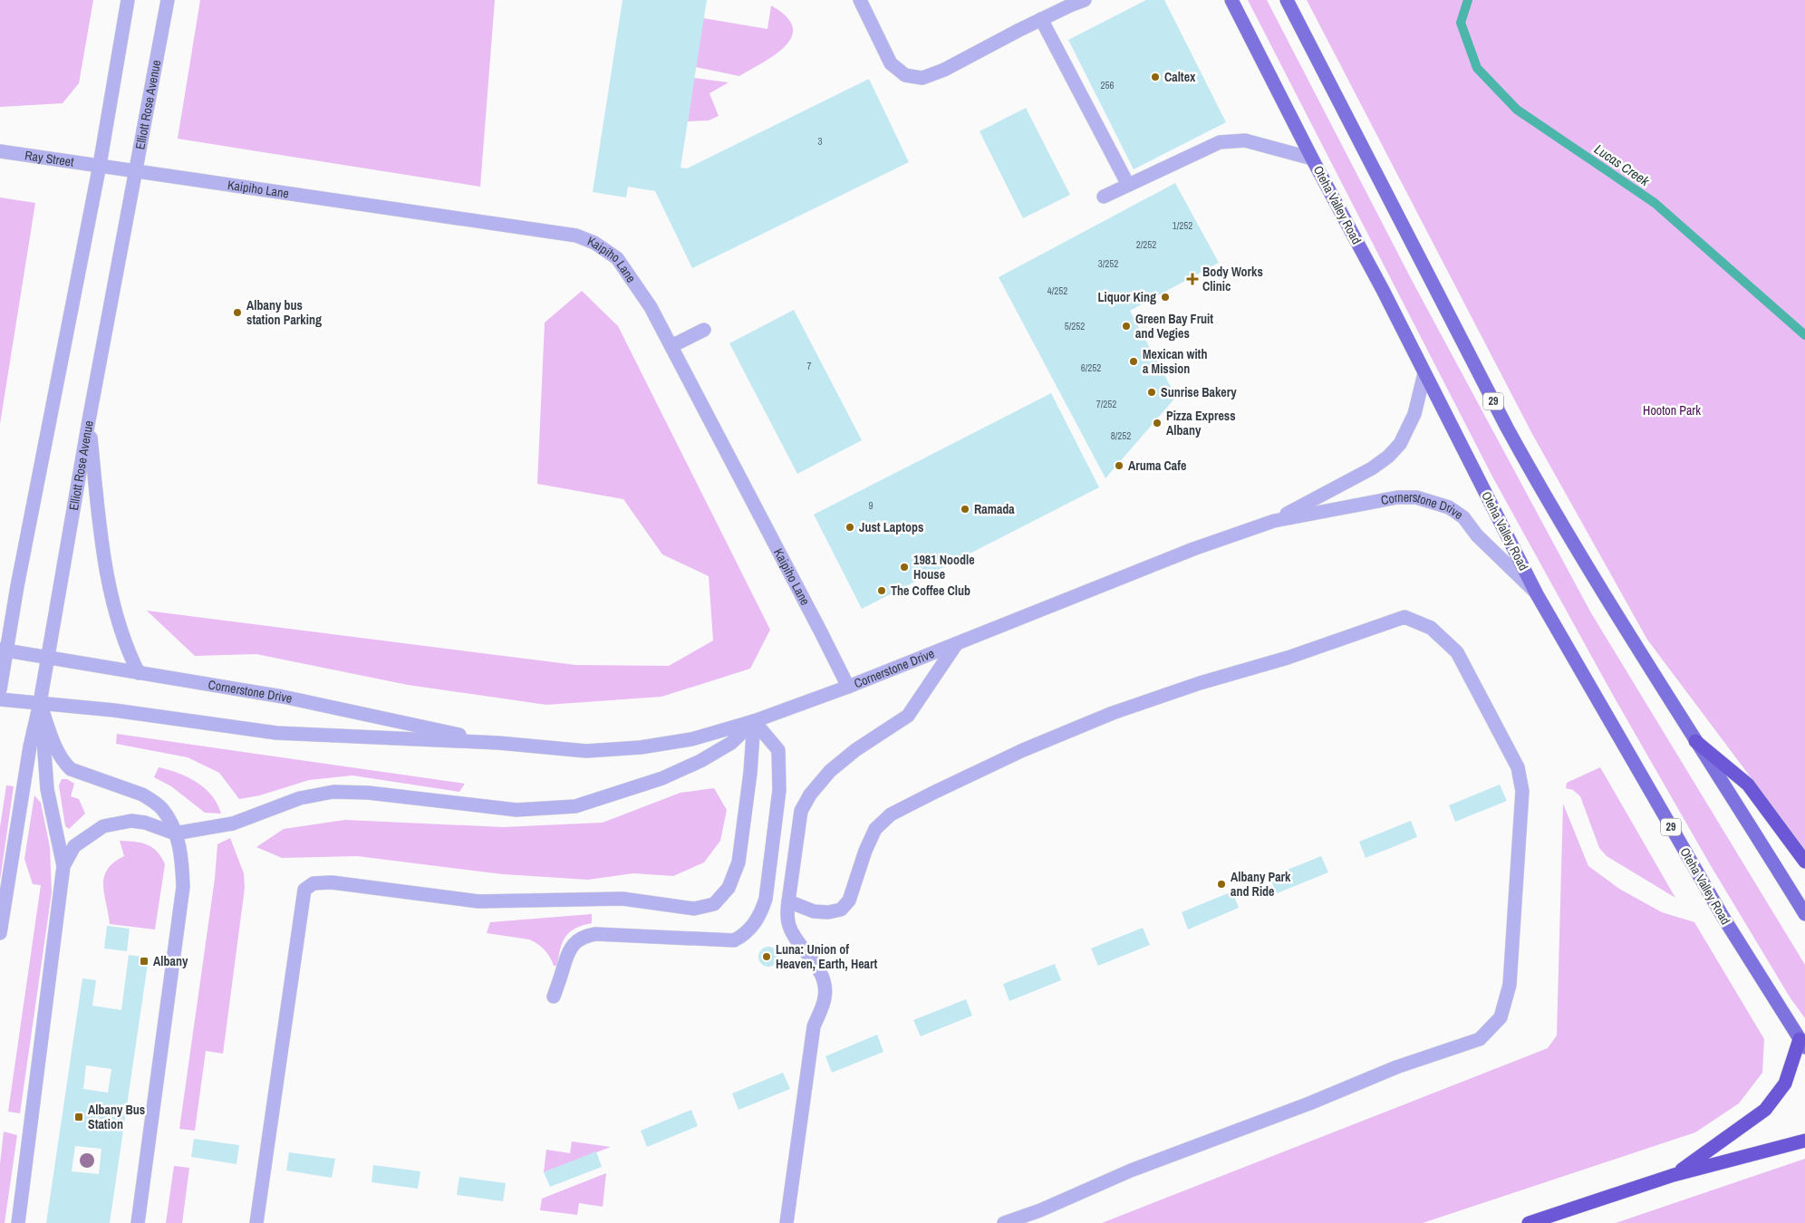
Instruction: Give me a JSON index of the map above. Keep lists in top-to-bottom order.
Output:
{
  "streets": {
    "main road": ["Oteha Valley Road", "29"],
    "street": [
      "Elliott Rose Avenue",
      "Ray Street",
      "Kaipiho Lane",
      "Cornerstone Drive"
    ]
  },
  "crossings": [
    ["Elliott Rose Avenue", "Ray Street"],
    ["Elliott Rose Avenue", "Kaipiho Lane"],
    ["Elliott Rose Avenue", "Cornerstone Drive"],
    ["Ray Street", "Kaipiho Lane"],
    ["Kaipiho Lane", "Cornerstone Drive"],
    ["Oteha Valley Road", "Cornerstone Drive"]
  ],
  "water": ["Lucas Creek"],
  "parks": ["Hooton Park"],
  "places": {
    "other": [
      "Caltex",
      "Liquor King",
      "Albany bus station Parking",
      "Green Bay Fruit and Vegies",
      "Mexican with a Mission",
      "Sunrise Bakery",
      "Pizza Express Albany",
      "Aruma Cafe",
      "Ramada",
      "Just Laptops",
      "1981 Noodle House",
      "The Coffee Club",
      "Albany Park and Ride",
      "Luna: Union of Heaven, Earth, Heart"
    ],
    "health": ["Body Works Clinic"],
    "transit": ["Albany", "Albany Bus Station"]
  },
  "house_numbers": [
    "256",
    "3",
    "1/252",
    "2/252",
    "3/252",
    "4/252",
    "5/252",
    "7",
    "6/252",
    "7/252",
    "8/252",
    "9"
  ]
}
